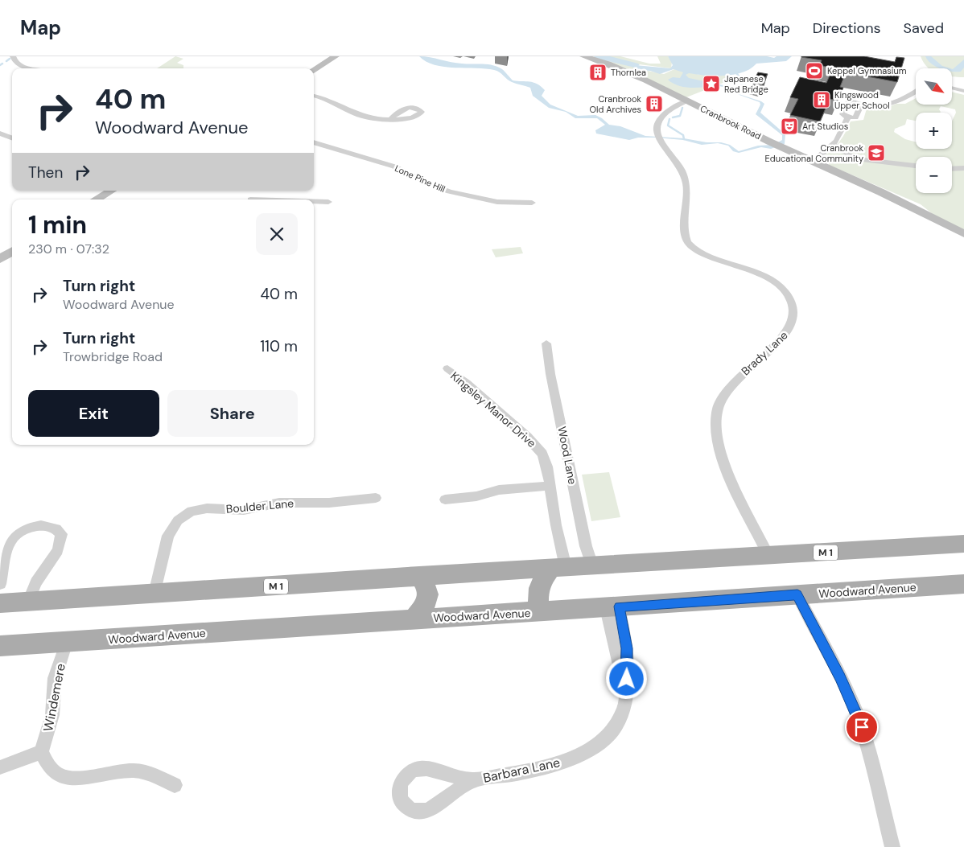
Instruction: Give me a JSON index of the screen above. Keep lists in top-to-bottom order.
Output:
{
  "streets": {
    "main road": ["M 1", "Woodward Avenue"],
    "street": [
      "Cranbrook Road",
      "Lone Pine Hill",
      "Brady Lane",
      "Kingsley Manor Drive",
      "Wood Lane",
      "Boulder Lane",
      "Windemere",
      "Barbara Lane"
    ]
  },
  "crossings": [
    ["Cranbrook Road", "Brady Lane"],
    ["Brady Lane", "M 1"],
    ["Kingsley Manor Drive", "M 1"],
    ["Wood Lane", "M 1"],
    ["Boulder Lane", "M 1"],
    ["Woodward Avenue", "Windemere"],
    ["Woodward Avenue", "Barbara Lane"]
  ],
  "places": {
    "sports": ["Keppel Gymnasium"],
    "building": ["Thornlea", "Kingswood Upper School", "Cranbrook Old Archives"],
    "place": ["Japanese Red Bridge"],
    "theatre": ["Art Studios"],
    "school or university": ["Cranbrook Educational Community"]
  },
  "north": "bottom right",
  "page": {
    "header": "Map",
    "nav": ["Map", "Directions", "Saved"],
    "map_buttons": ["+", "−"],
    "turn": ["40 m", "Woodward Avenue"],
    "then": "Then",
    "heading": ["1 min", "230 m · 07:32"],
    "list": [
      {
        "name": "Turn right",
        "note": "Woodward Avenue",
        "value": "40 m"
      },
      {
        "name": "Turn right",
        "note": "Trowbridge Road",
        "value": "110 m"
      }
    ],
    "buttons": ["Exit", "Share"]
  }
}
